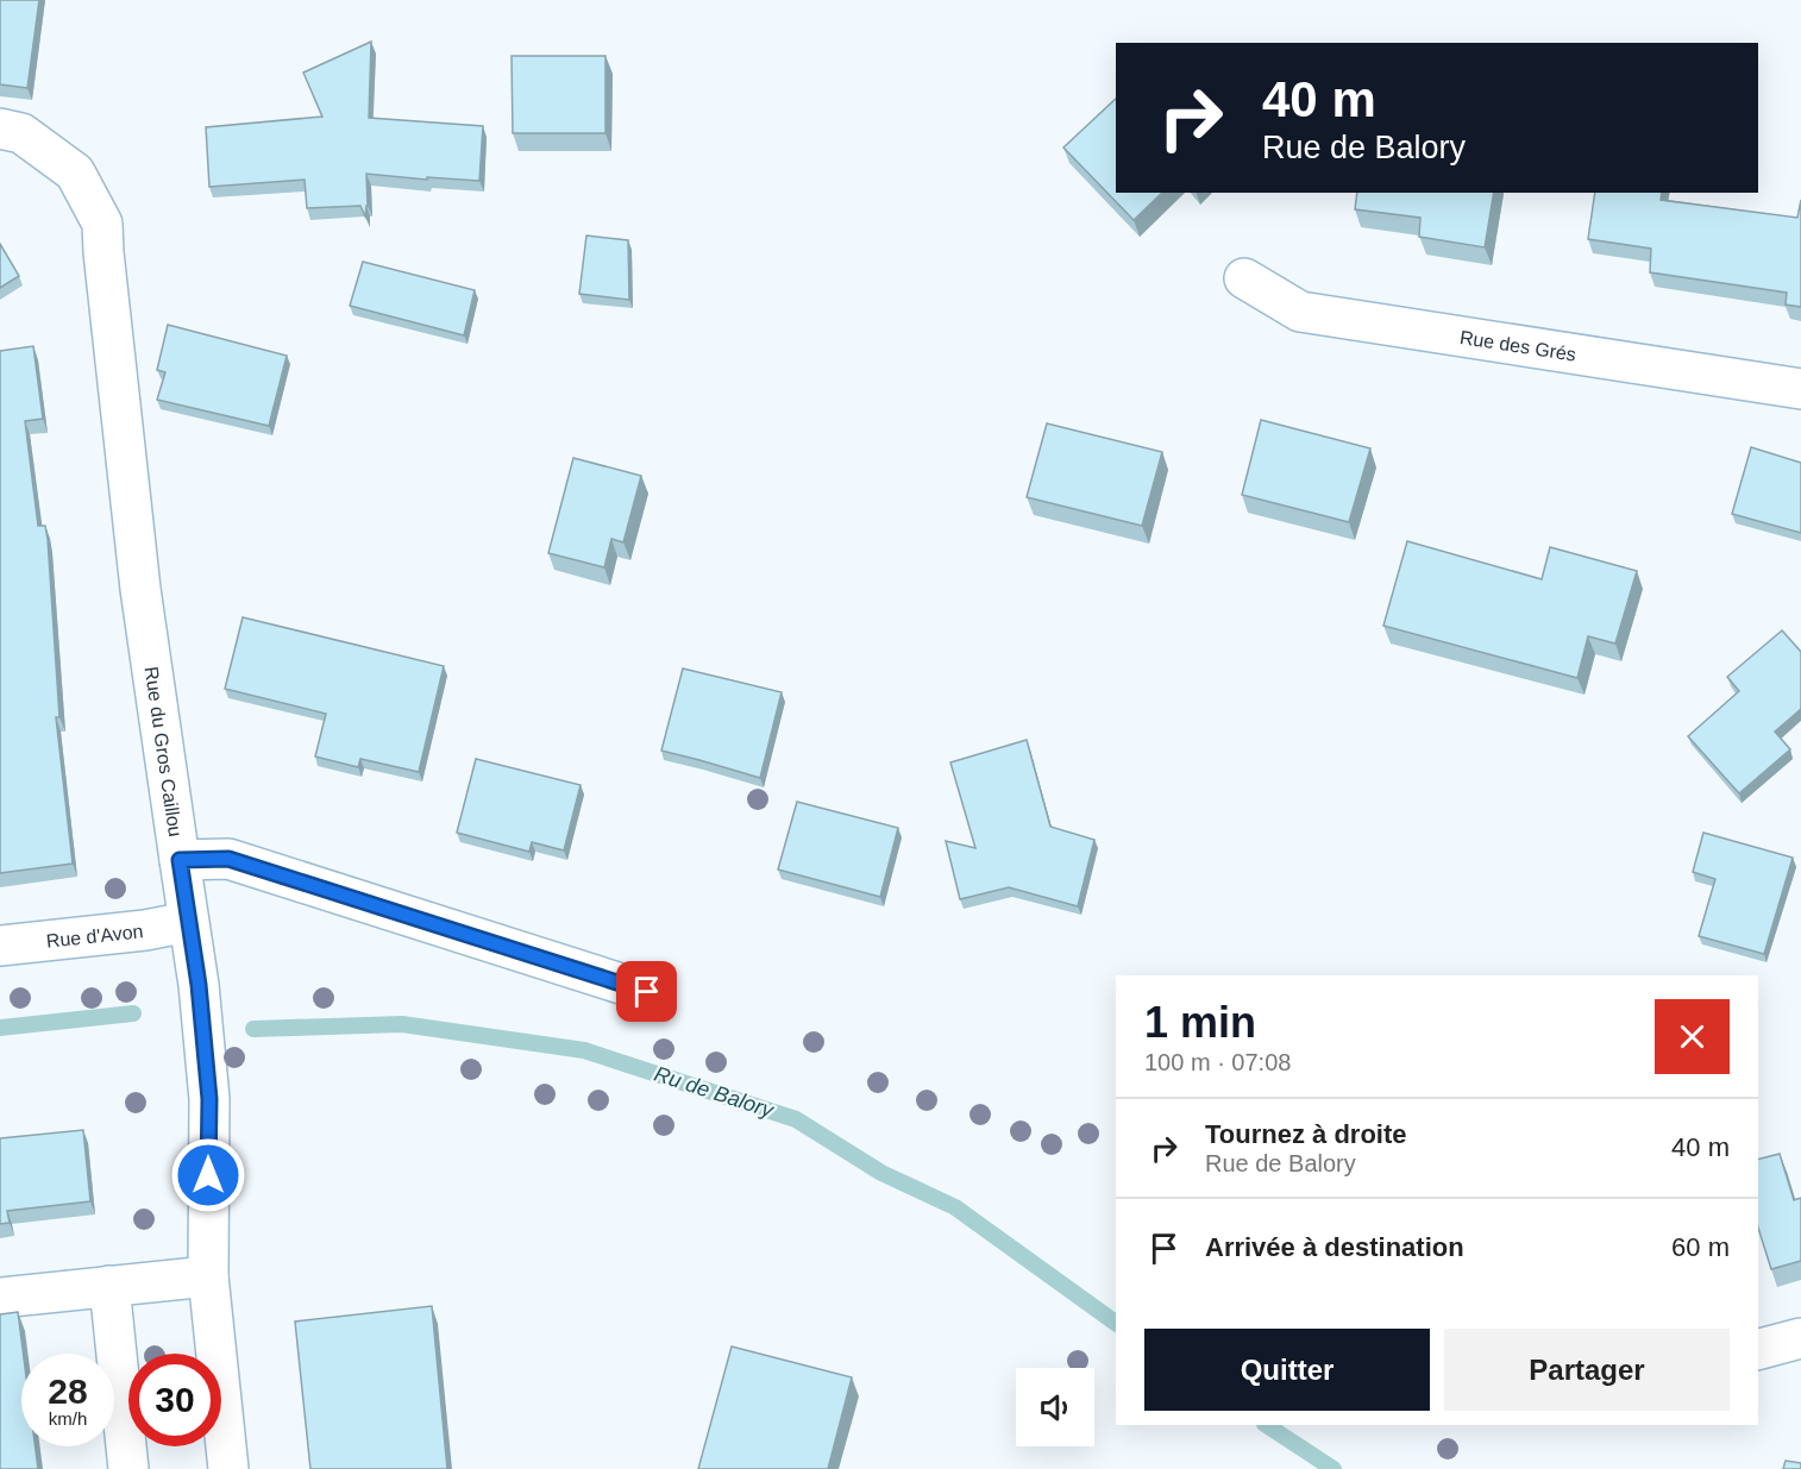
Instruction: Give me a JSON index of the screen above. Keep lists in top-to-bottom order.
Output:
{
  "streets": {
    "street": ["Rue des Grés", "Rue du Gros Caillou", "Rue d'Avon"]
  },
  "crossings": [
    ["Rue du Gros Caillou", "Rue d'Avon"]
  ],
  "water": ["Ru de Balory"],
  "page": {
    "turn": ["40 m", "Rue de Balory"],
    "heading": ["1 min", "100 m · 07:08"],
    "list": [
      {
        "name": "Tournez à droite",
        "note": "Rue de Balory",
        "value": "40 m"
      },
      {
        "name": "Arrivée à destination",
        "value": "60 m"
      }
    ],
    "buttons": ["Quitter", "Partager"],
    "speed": "28 km/h",
    "limit": "30"
  }
}
